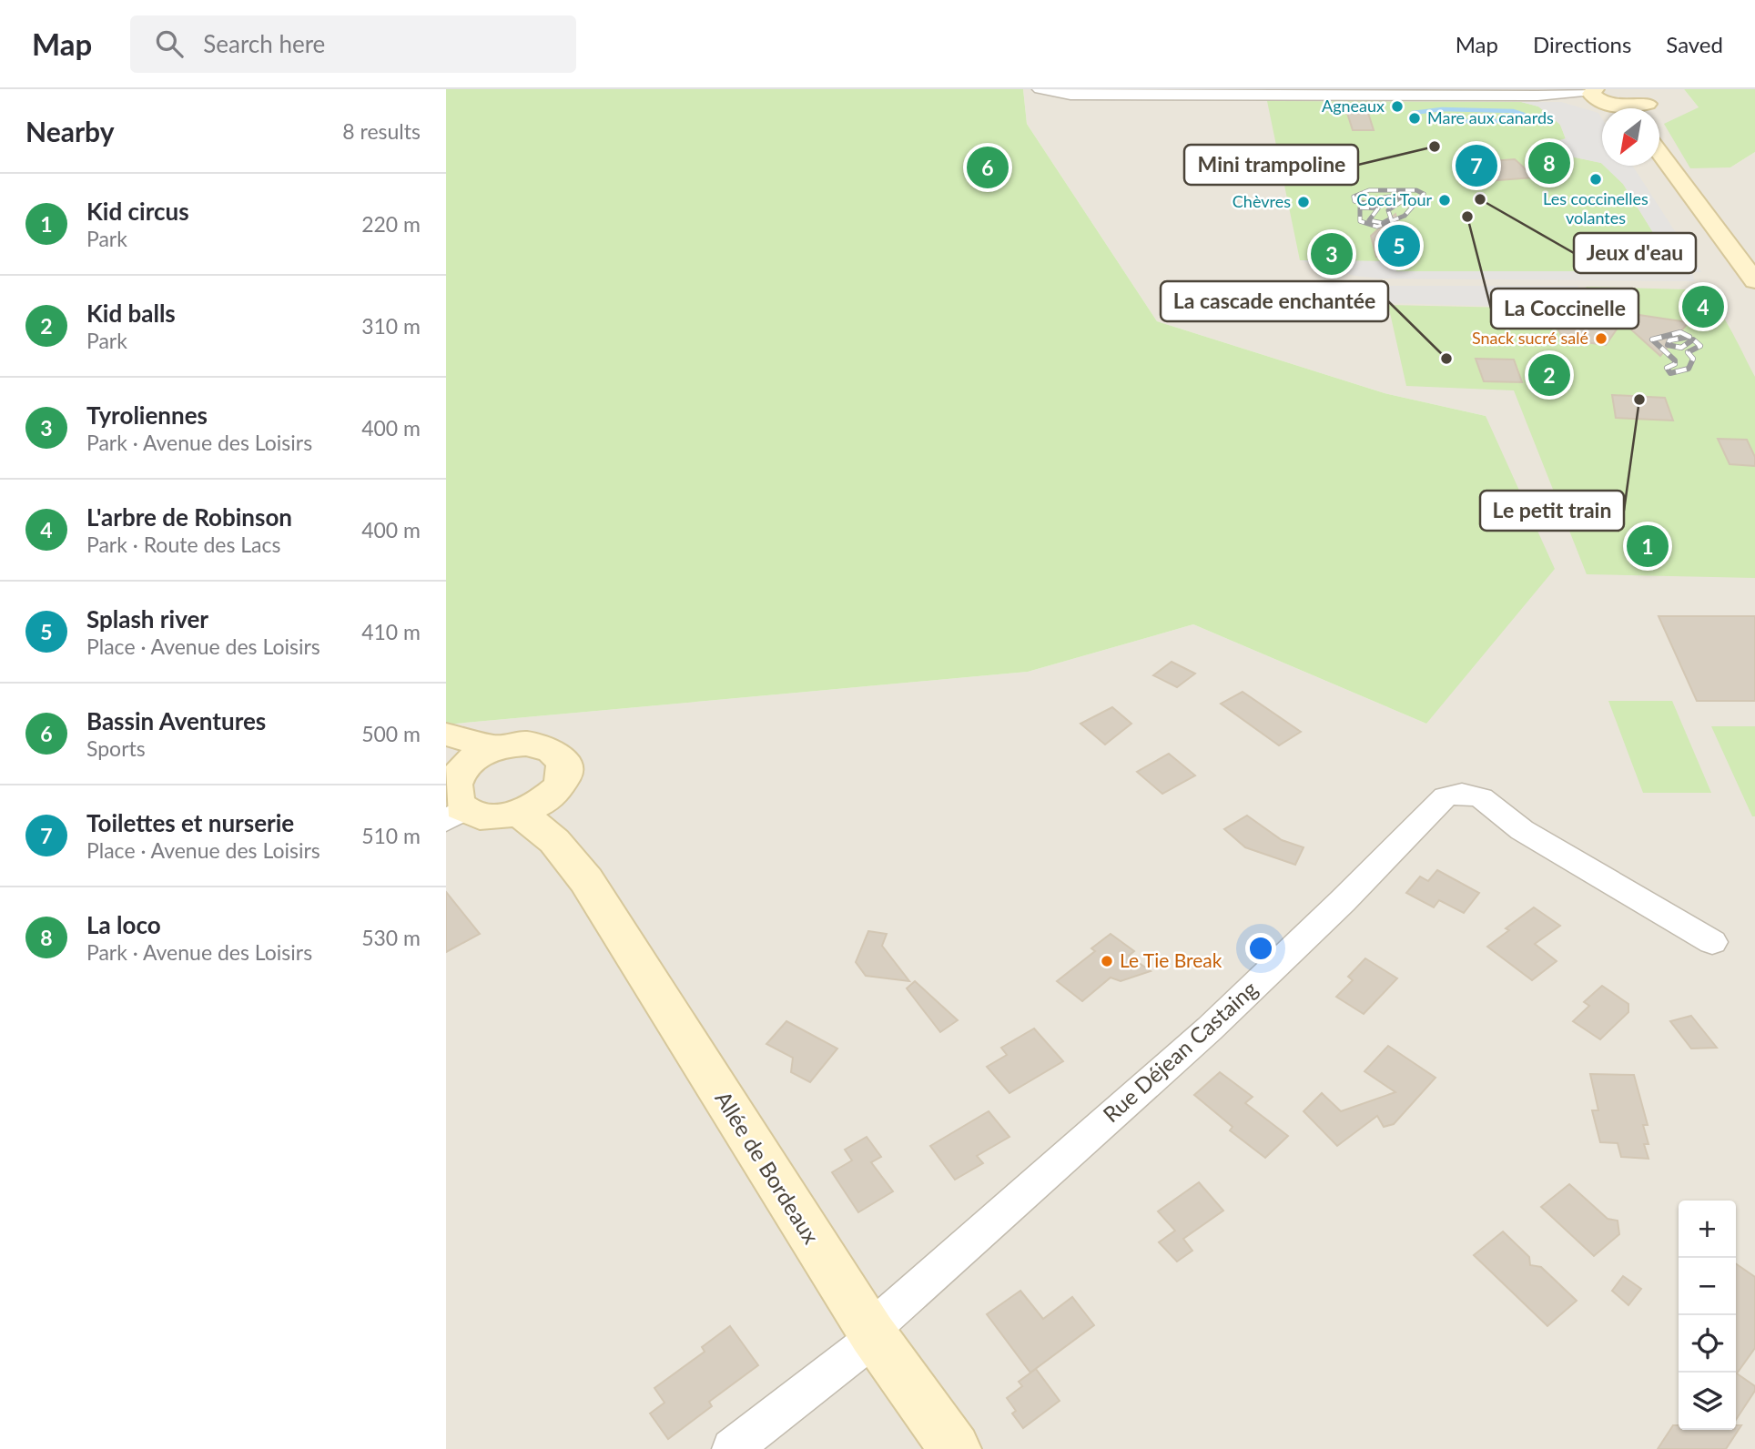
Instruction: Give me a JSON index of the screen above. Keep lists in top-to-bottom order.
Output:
{
  "streets": {
    "main road": ["Allée de Bordeaux"],
    "street": ["Rue Déjean Castaing"]
  },
  "crossings": [
    ["Rue Déjean Castaing", "Allée de Bordeaux"]
  ],
  "places": [
    "Agneaux",
    "Mare aux canards",
    "Mini trampoline",
    "Les coccinelles volantes",
    "Jeux d'eau",
    "Cocci Tour",
    "Chèvres",
    "La Coccinelle",
    "Snack sucré salé",
    "La cascade enchantée",
    "Le petit train",
    "Le Tie Break"
  ],
  "north": "bottom left",
  "page": {
    "header": "Map",
    "search": "Search here",
    "nav": ["Map", "Directions", "Saved"],
    "heading": ["Nearby", "8 results"],
    "pins": [
      "8",
      "7",
      "6",
      "5",
      "3",
      "4",
      "2",
      "1"
    ],
    "list": [
      {
        "mark": "1",
        "name": "Kid circus",
        "note": "Park",
        "value": "220 m"
      },
      {
        "mark": "2",
        "name": "Kid balls",
        "note": "Park",
        "value": "310 m"
      },
      {
        "mark": "3",
        "name": "Tyroliennes",
        "note": "Park · Avenue des Loisirs",
        "value": "400 m"
      },
      {
        "mark": "4",
        "name": "L'arbre de Robinson",
        "note": "Park · Route des Lacs",
        "value": "400 m"
      },
      {
        "mark": "5",
        "name": "Splash river",
        "note": "Place · Avenue des Loisirs",
        "value": "410 m"
      },
      {
        "mark": "6",
        "name": "Bassin Aventures",
        "note": "Sports",
        "value": "500 m"
      },
      {
        "mark": "7",
        "name": "Toilettes et nurserie",
        "note": "Place · Avenue des Loisirs",
        "value": "510 m"
      },
      {
        "mark": "8",
        "name": "La loco",
        "note": "Park · Avenue des Loisirs",
        "value": "530 m"
      }
    ],
    "map_buttons": ["+", "−"]
  }
}
